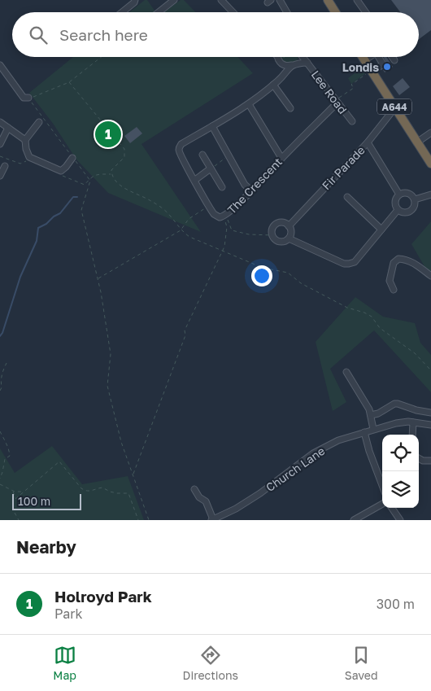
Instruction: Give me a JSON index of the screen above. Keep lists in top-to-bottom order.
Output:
{
  "streets": {
    "highway": ["A644"],
    "street": [
      "Lee Road",
      "Fir Parade",
      "The Crescent",
      "Church Lane"
    ]
  },
  "crossings": [
    ["Lee Road", "The Crescent"],
    ["A644", "Fir Parade"]
  ],
  "places": ["Londis"],
  "scale_bar": "100 m",
  "page": {
    "search": "Search here",
    "pins": "1",
    "scale": "100 m",
    "heading": "Nearby",
    "list": [
      {
        "mark": "1",
        "name": "Holroyd Park",
        "note": "Park",
        "value": "300 m"
      }
    ],
    "nav": ["Map", "Directions", "Saved"]
  }
}
